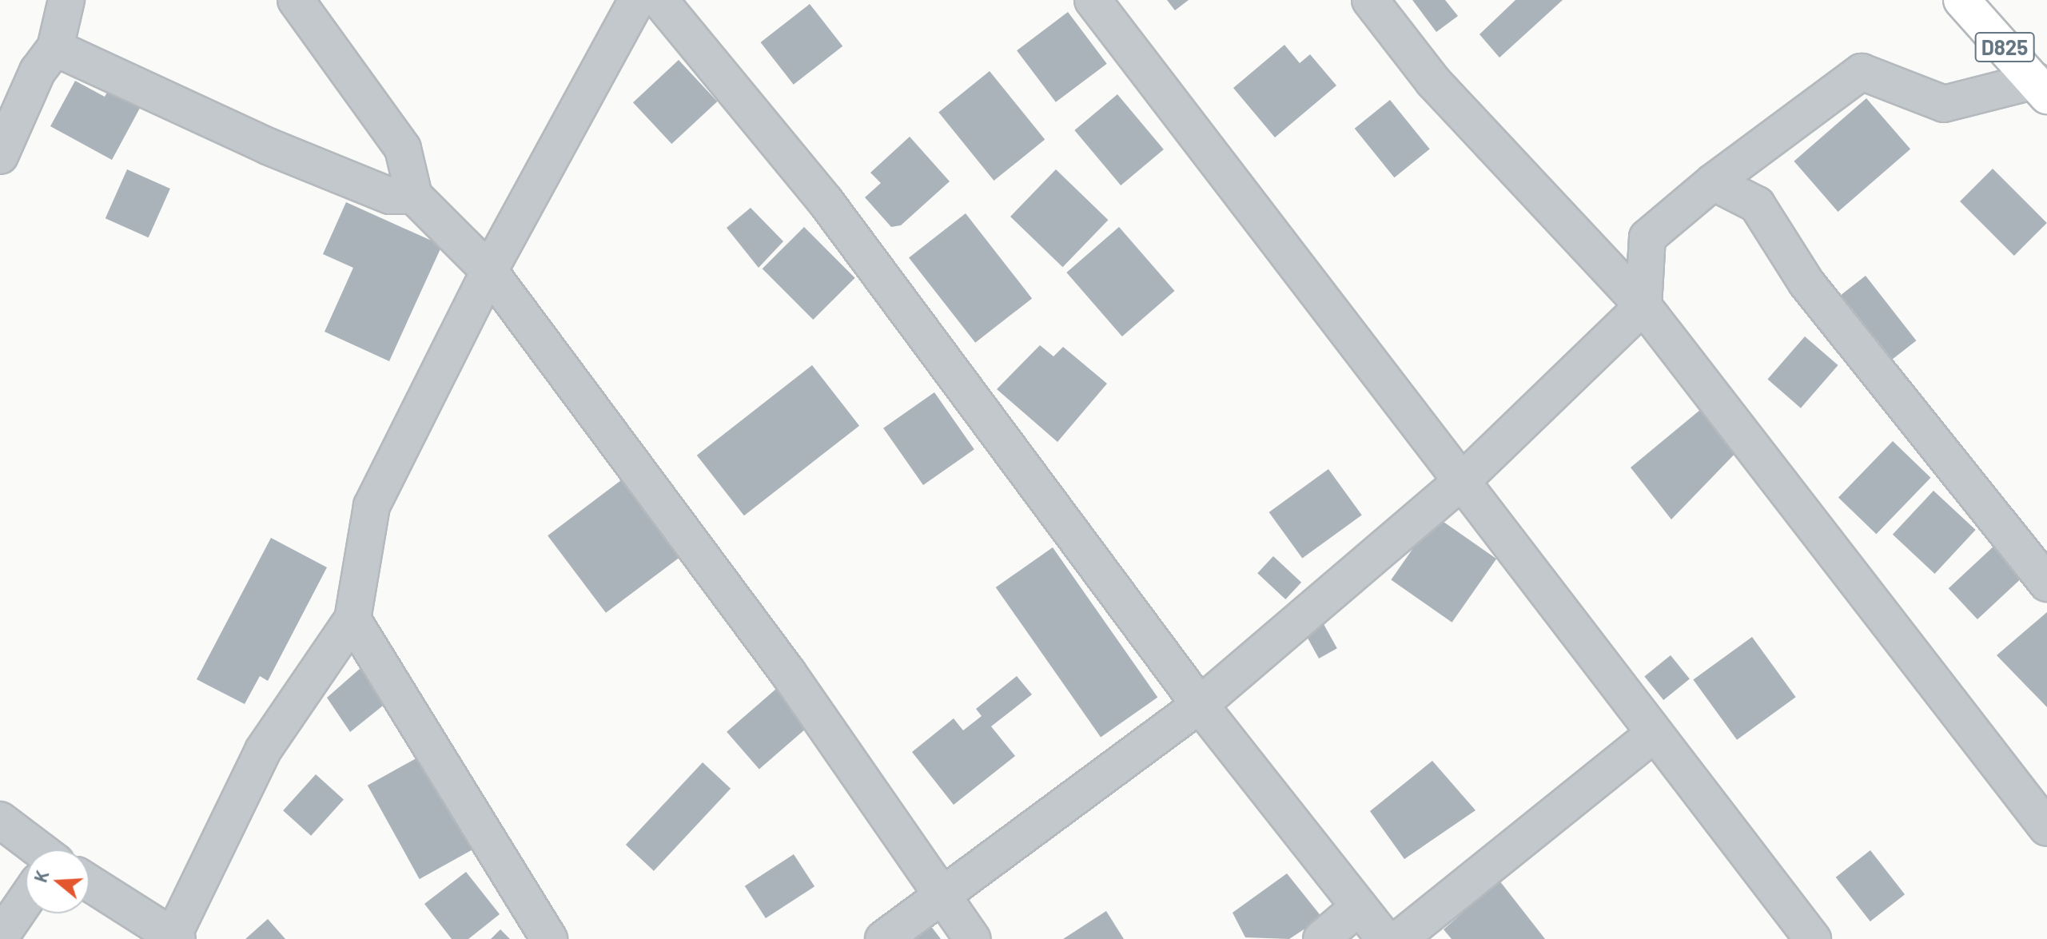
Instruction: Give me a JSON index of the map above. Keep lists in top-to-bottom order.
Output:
{
  "streets": {
    "highway": ["D825"]
  },
  "north": "left"
}
